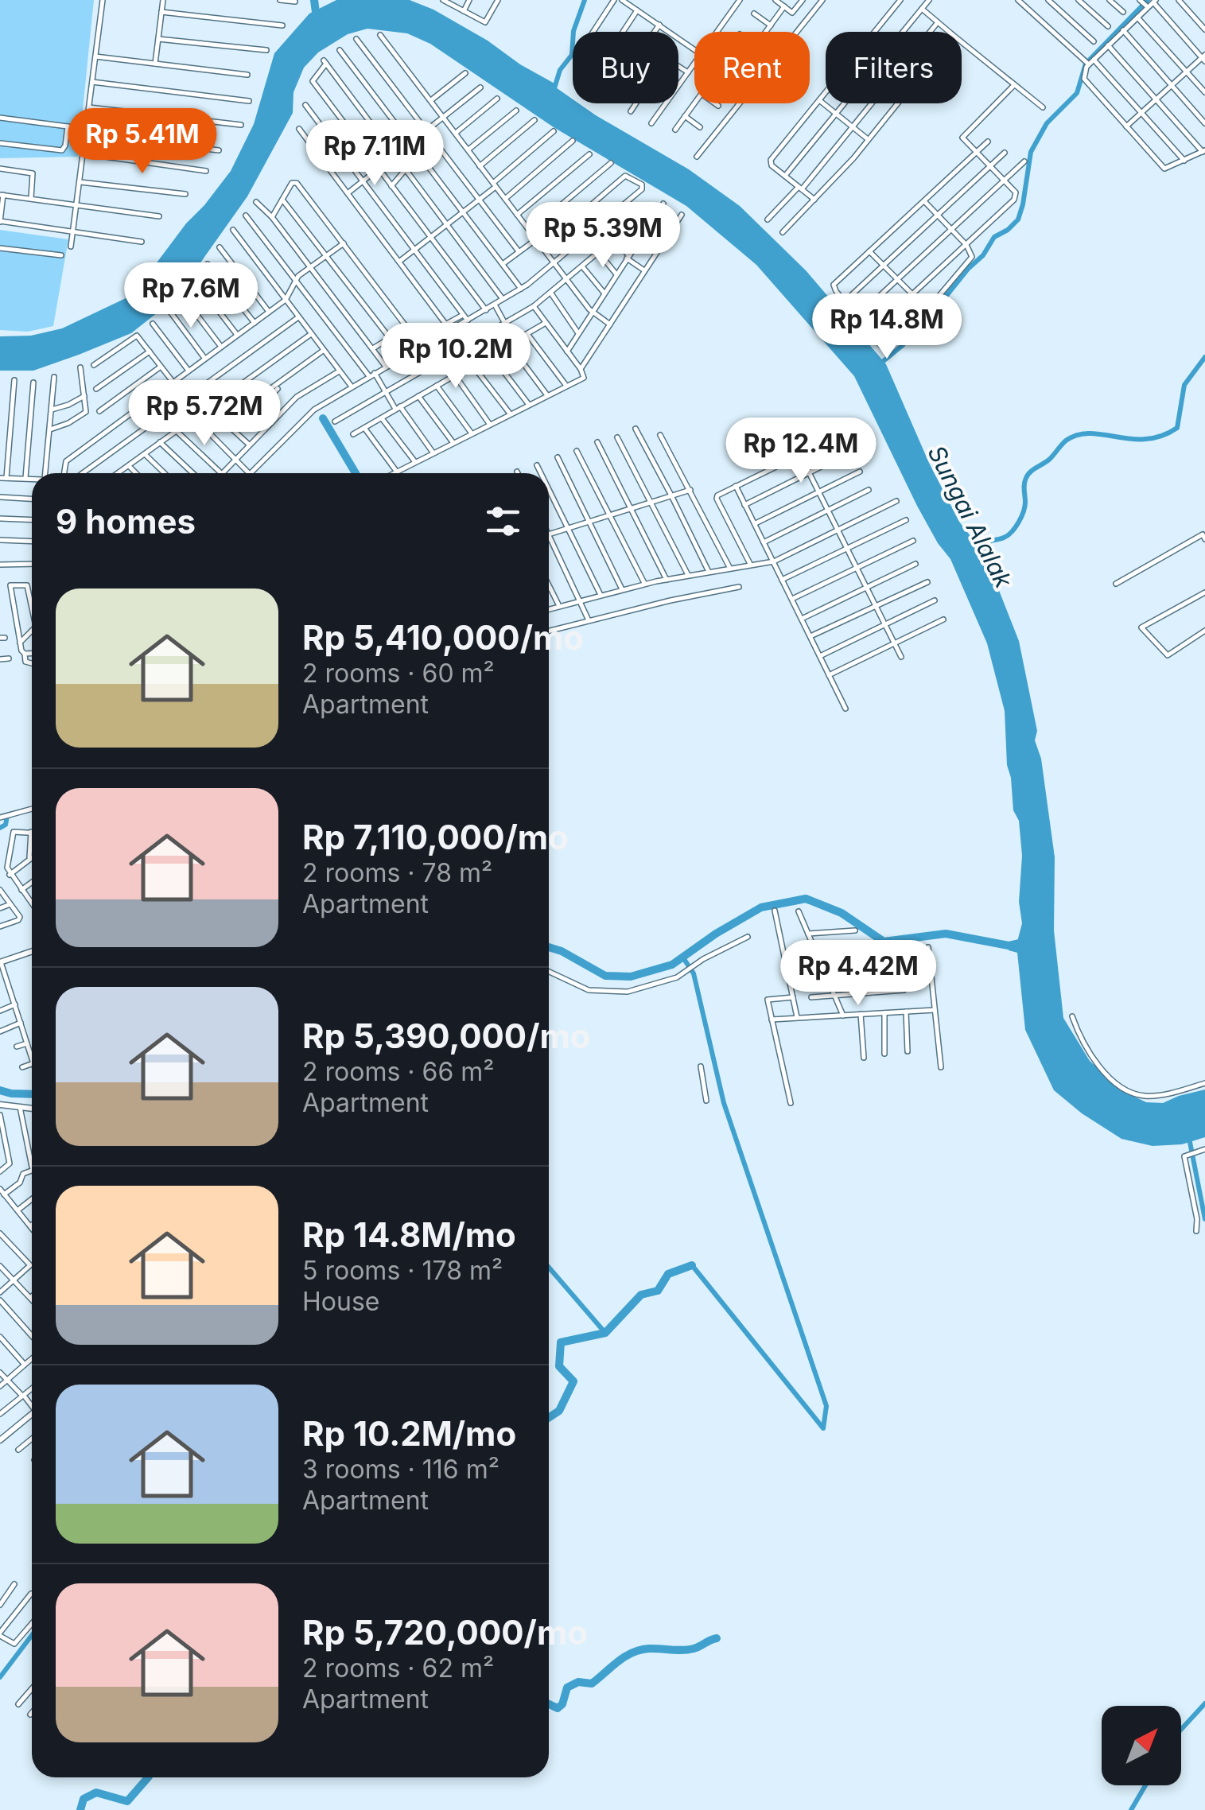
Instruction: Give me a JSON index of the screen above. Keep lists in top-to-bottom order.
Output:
{
  "water": ["Sungai Alalak"],
  "north": "top right",
  "page": {
    "chip": ["Buy", "Rent", "Filters"],
    "price": [
      "Rp 5.41M",
      "Rp 7.11M",
      "Rp 5.39M",
      "Rp 7.6M",
      "Rp 14.8M",
      "Rp 10.2M",
      "Rp 5.72M",
      "Rp 12.4M",
      "Rp 4.42M"
    ],
    "heading": "9 homes",
    "list": [
      {
        "name": "Rp 5,410,000/mo",
        "note": "2 rooms · 60 m² · Apartment"
      },
      {
        "name": "Rp 7,110,000/mo",
        "note": "2 rooms · 78 m² · Apartment"
      },
      {
        "name": "Rp 5,390,000/mo",
        "note": "2 rooms · 66 m² · Apartment"
      },
      {
        "name": "Rp 14.8M/mo",
        "note": "5 rooms · 178 m² · House"
      },
      {
        "name": "Rp 10.2M/mo",
        "note": "3 rooms · 116 m² · Apartment"
      },
      {
        "name": "Rp 5,720,000/mo",
        "note": "2 rooms · 62 m² · Apartment"
      }
    ]
  }
}
